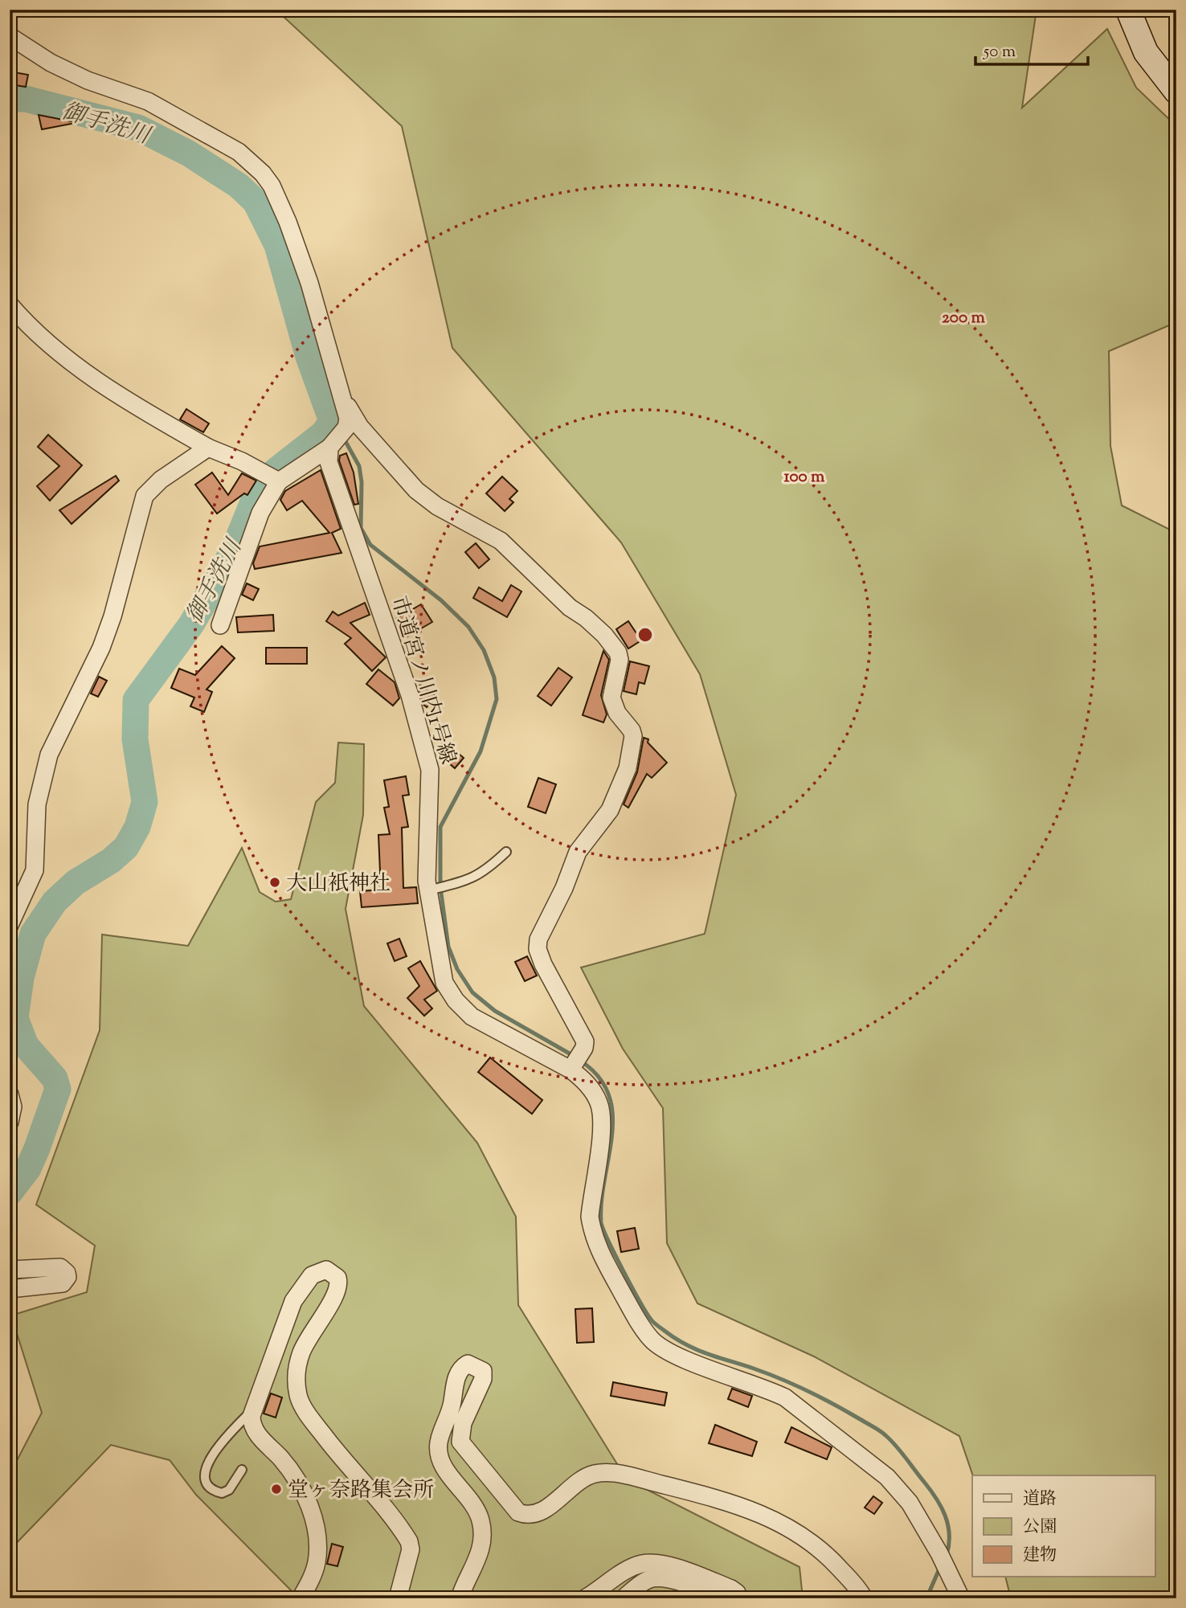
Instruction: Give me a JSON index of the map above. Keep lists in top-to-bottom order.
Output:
{
  "streets": {
    "street": ["市道宮ノ川内1号線"]
  },
  "water": ["御手洗川"],
  "places": ["大山衹神社", "堂ヶ奈路集会所"],
  "legend": ["道路", "公園", "建物"],
  "scale_bar": "50 m",
  "rings": ["200 m", "100 m"]
}
